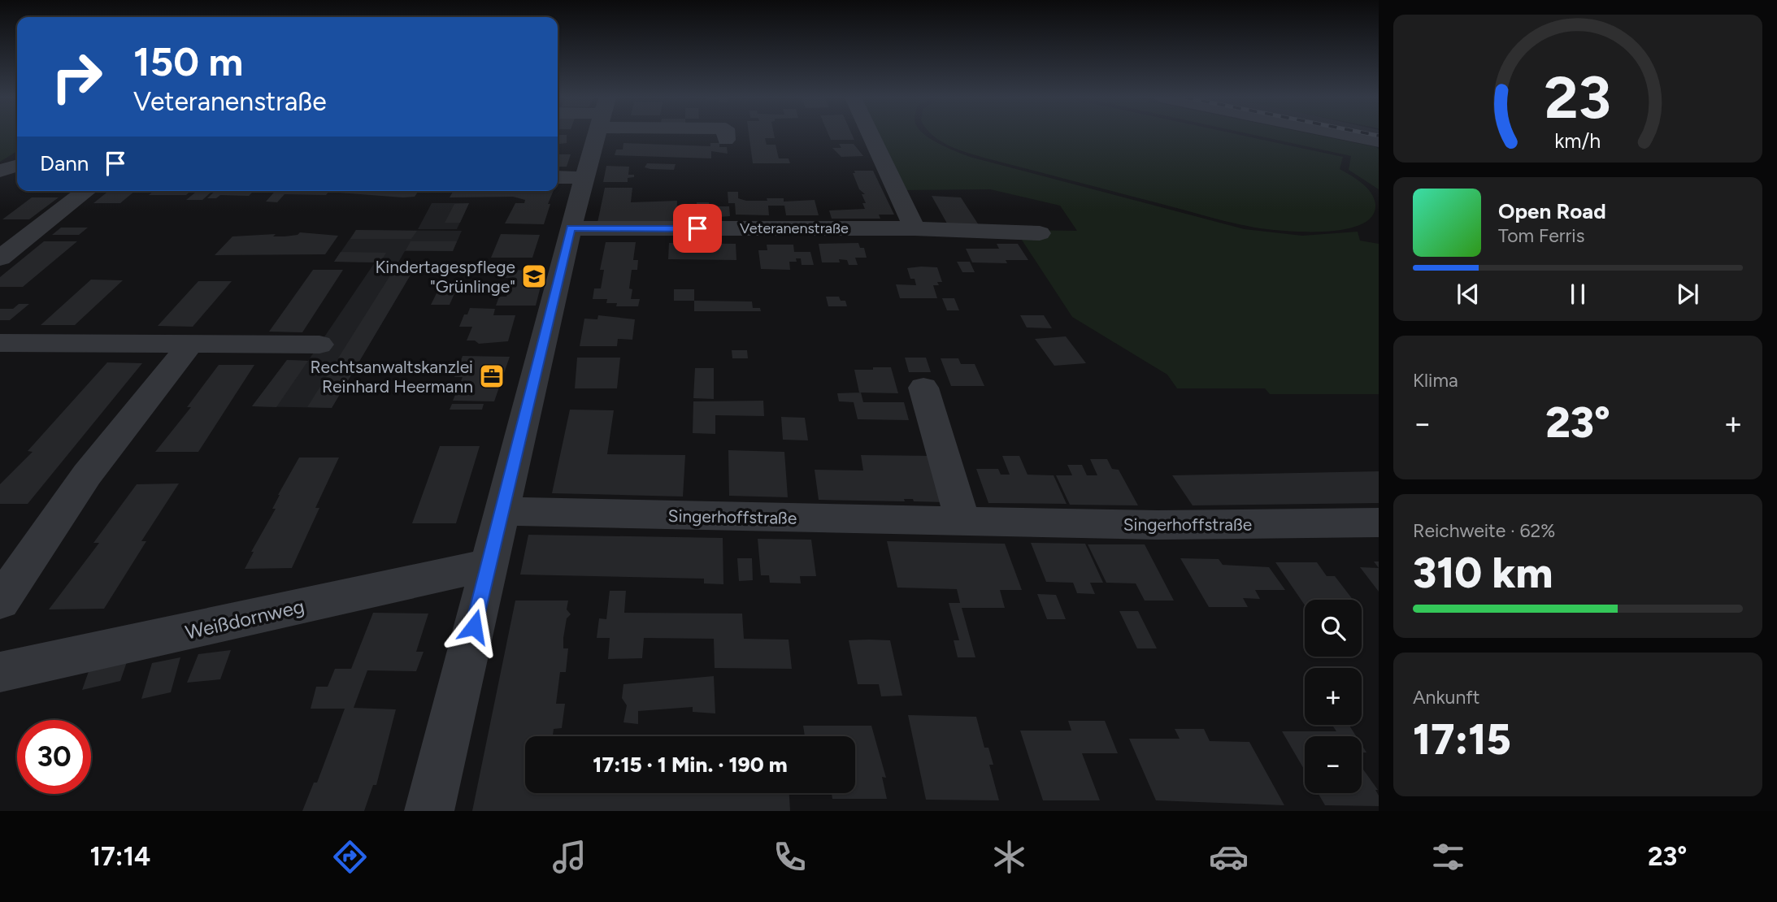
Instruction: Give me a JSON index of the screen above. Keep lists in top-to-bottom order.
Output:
{
  "streets": {
    "street": ["Veteranenstraße", "Singerhoffstraße", "Weißdornweg"]
  },
  "places": {
    "school or university": ["Kindertagespflege \"Grünlinge\""],
    "office": ["Rechtsanwaltskanzlei Reinhard Heermann"]
  },
  "page": {
    "turn": ["150 m", "Veteranenstraße"],
    "then": "Dann",
    "song": ["Open Road", "Tom Ferris"],
    "tile": [
      "Klima",
      ["Reichweite · 62%", "310 km"],
      ["Ankunft", "17:15"]
    ],
    "heat": ["−", "23°", "+"],
    "map_buttons": ["+", "−"],
    "limit": "30",
    "trip": "17:15 · 1 Min. · 190 m",
    "tabs": ["17:14", "23°"],
    "gauge": ["23", "km/h"]
  }
}
